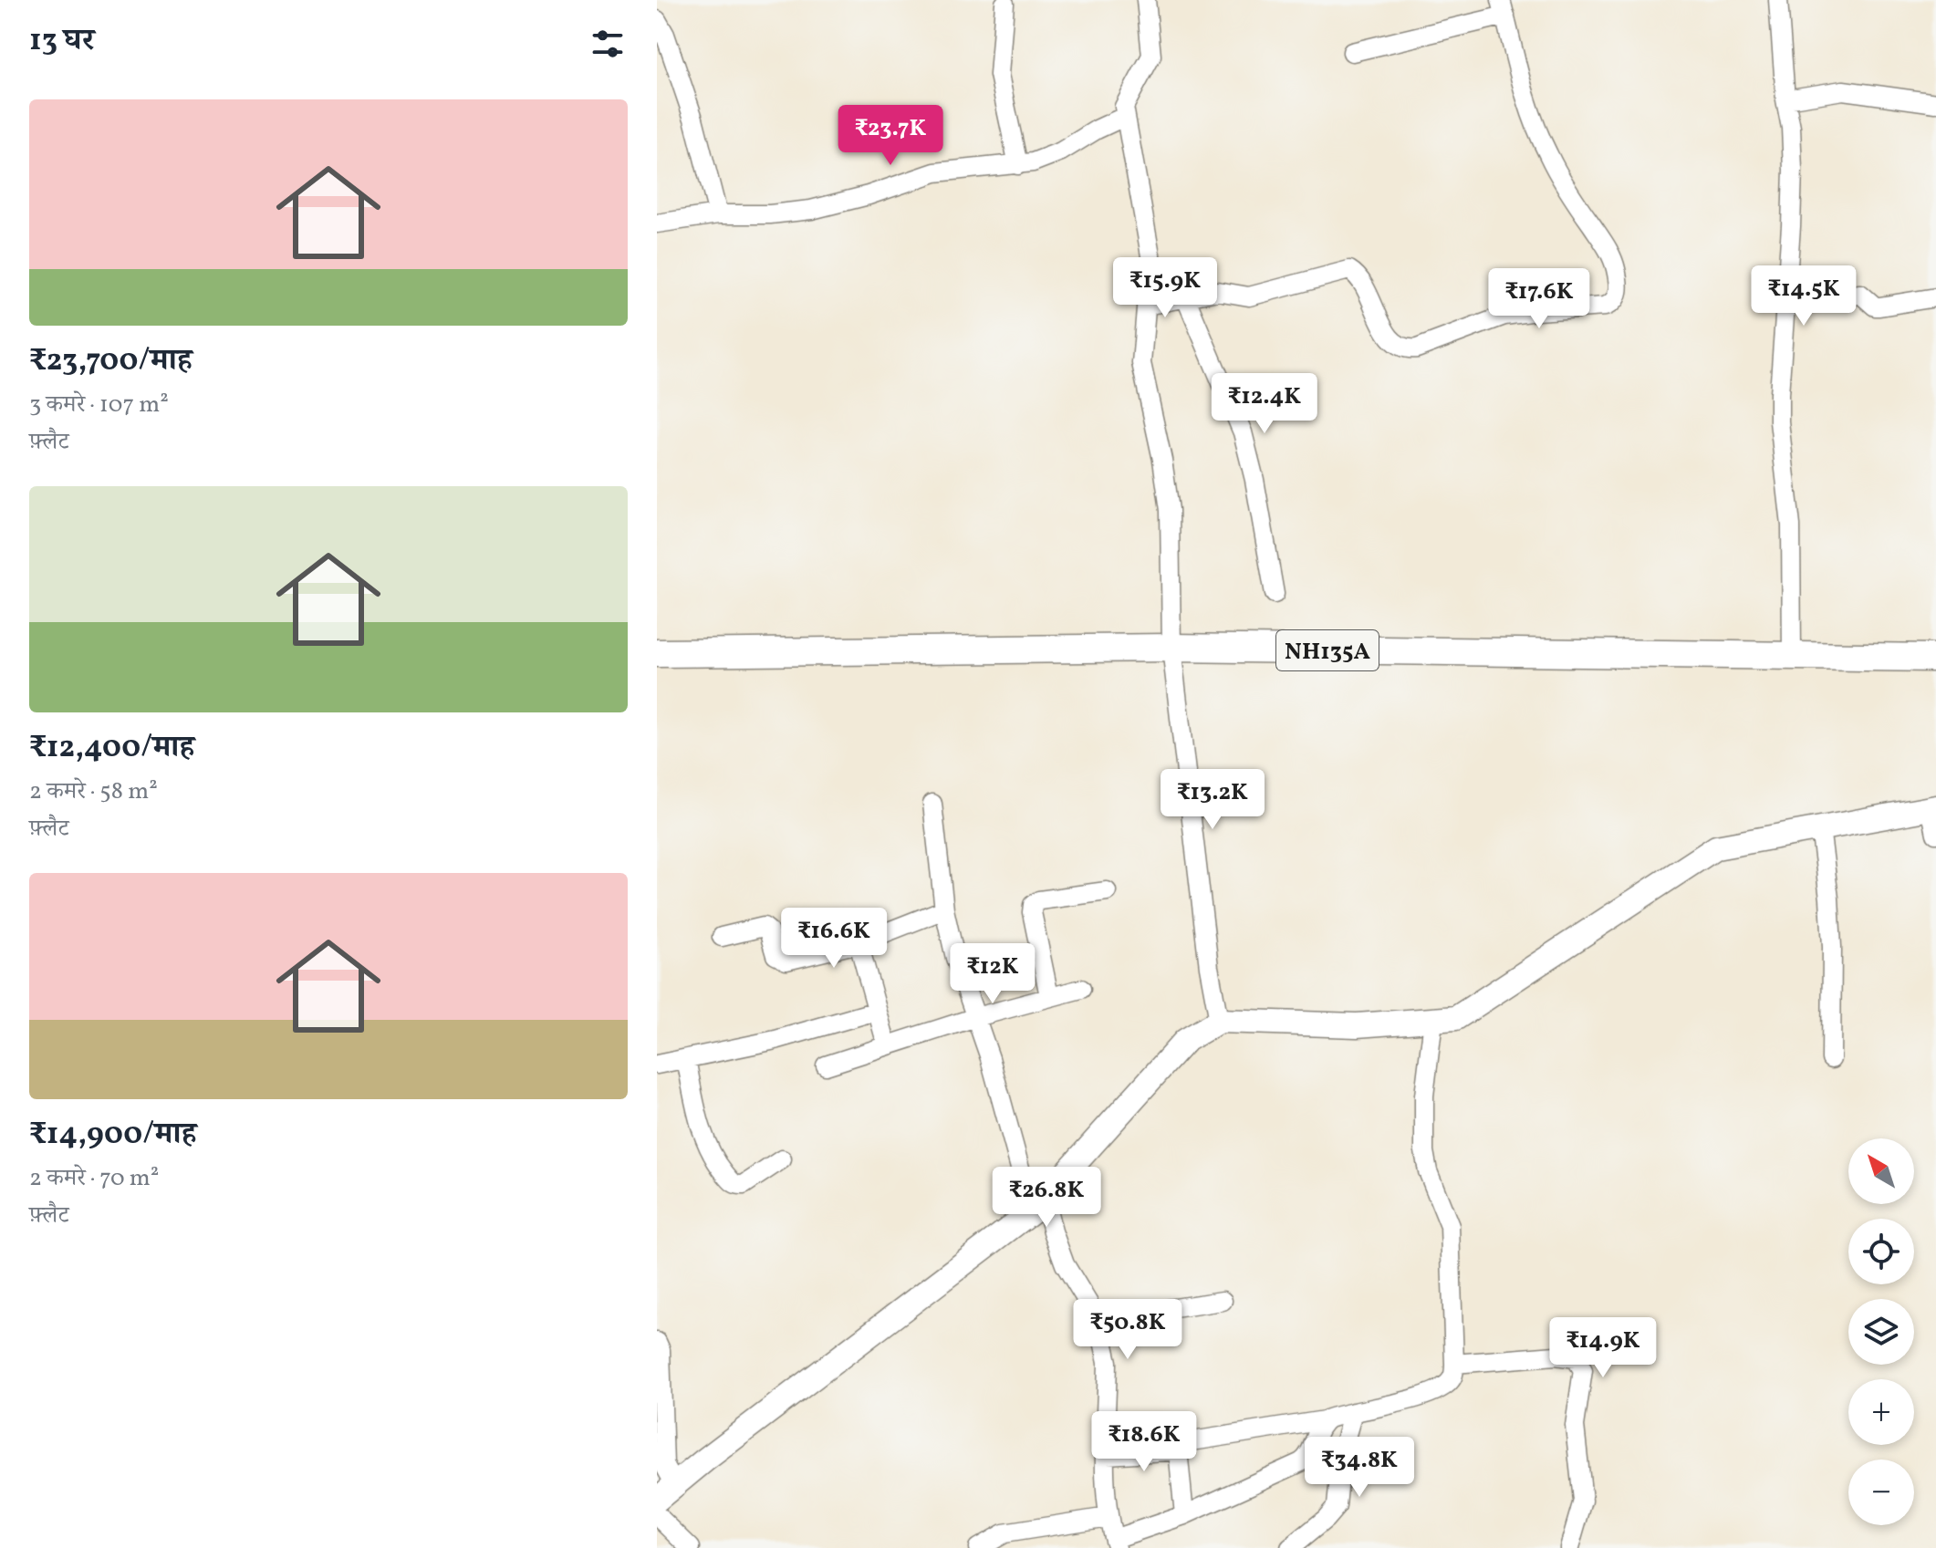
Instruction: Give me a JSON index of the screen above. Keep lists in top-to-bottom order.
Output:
{
  "streets": {
    "highway": ["NH135A"]
  },
  "north": "top left",
  "page": {
    "heading": "13 घर",
    "list": [
      {
        "name": "₹23,700/माह",
        "note": "3 कमरे · 107 m² · फ़्लैट"
      },
      {
        "name": "₹12,400/माह",
        "note": "2 कमरे · 58 m² · फ़्लैट"
      },
      {
        "name": "₹14,900/माह",
        "note": "2 कमरे · 70 m² · फ़्लैट"
      }
    ],
    "price": [
      "₹23.7K",
      "₹15.9K",
      "₹14.5K",
      "₹17.6K",
      "₹12.4K",
      "₹13.2K",
      "₹16.6K",
      "₹12K",
      "₹26.8K",
      "₹50.8K",
      "₹14.9K",
      "₹18.6K",
      "₹34.8K"
    ],
    "map_buttons": ["+", "−"]
  }
}
